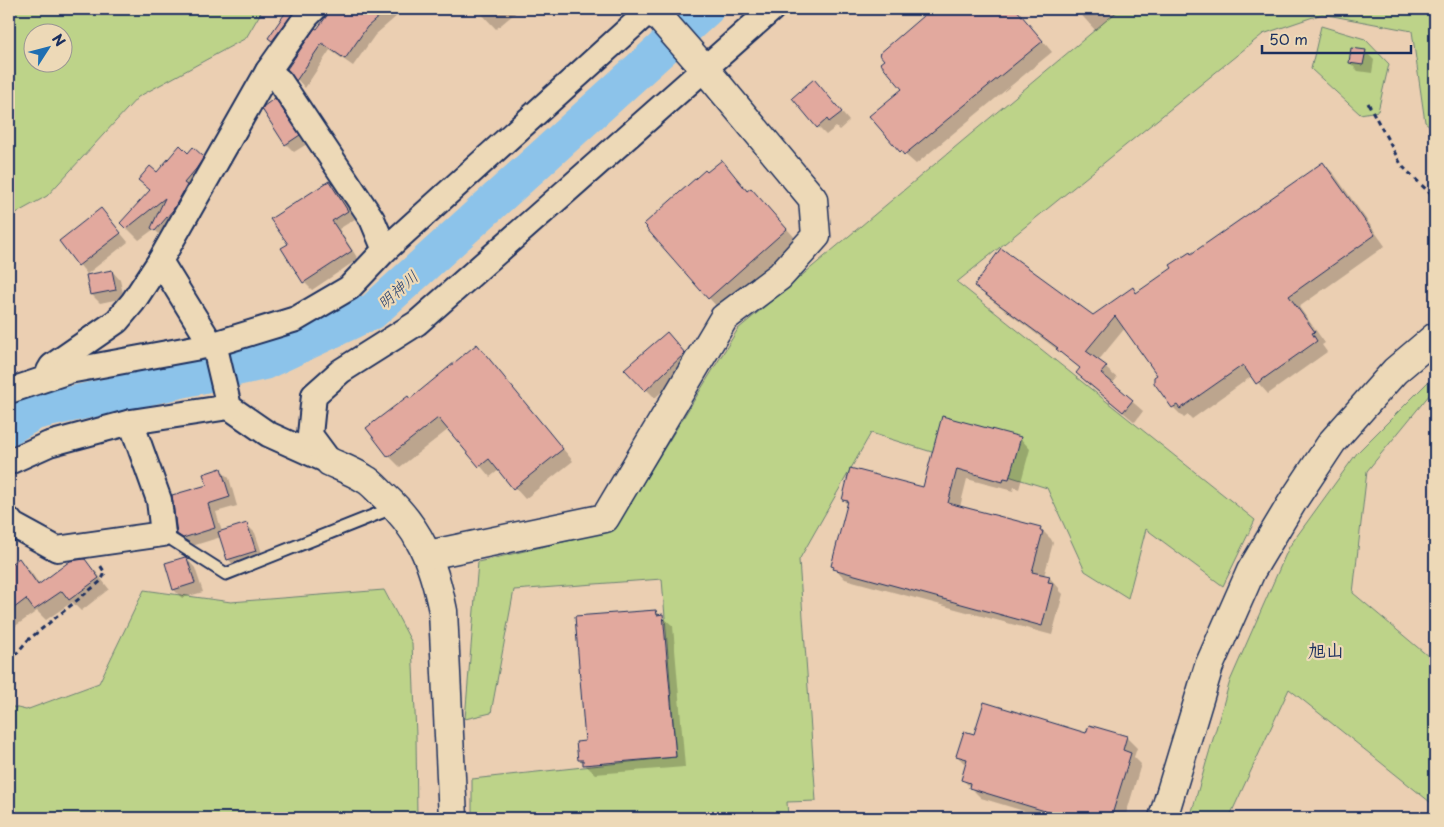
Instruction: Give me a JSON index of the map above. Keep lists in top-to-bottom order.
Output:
{
  "districts": ["旭山"],
  "water": ["明神川"],
  "scale_bar": "50 m",
  "north": "top right"
}
